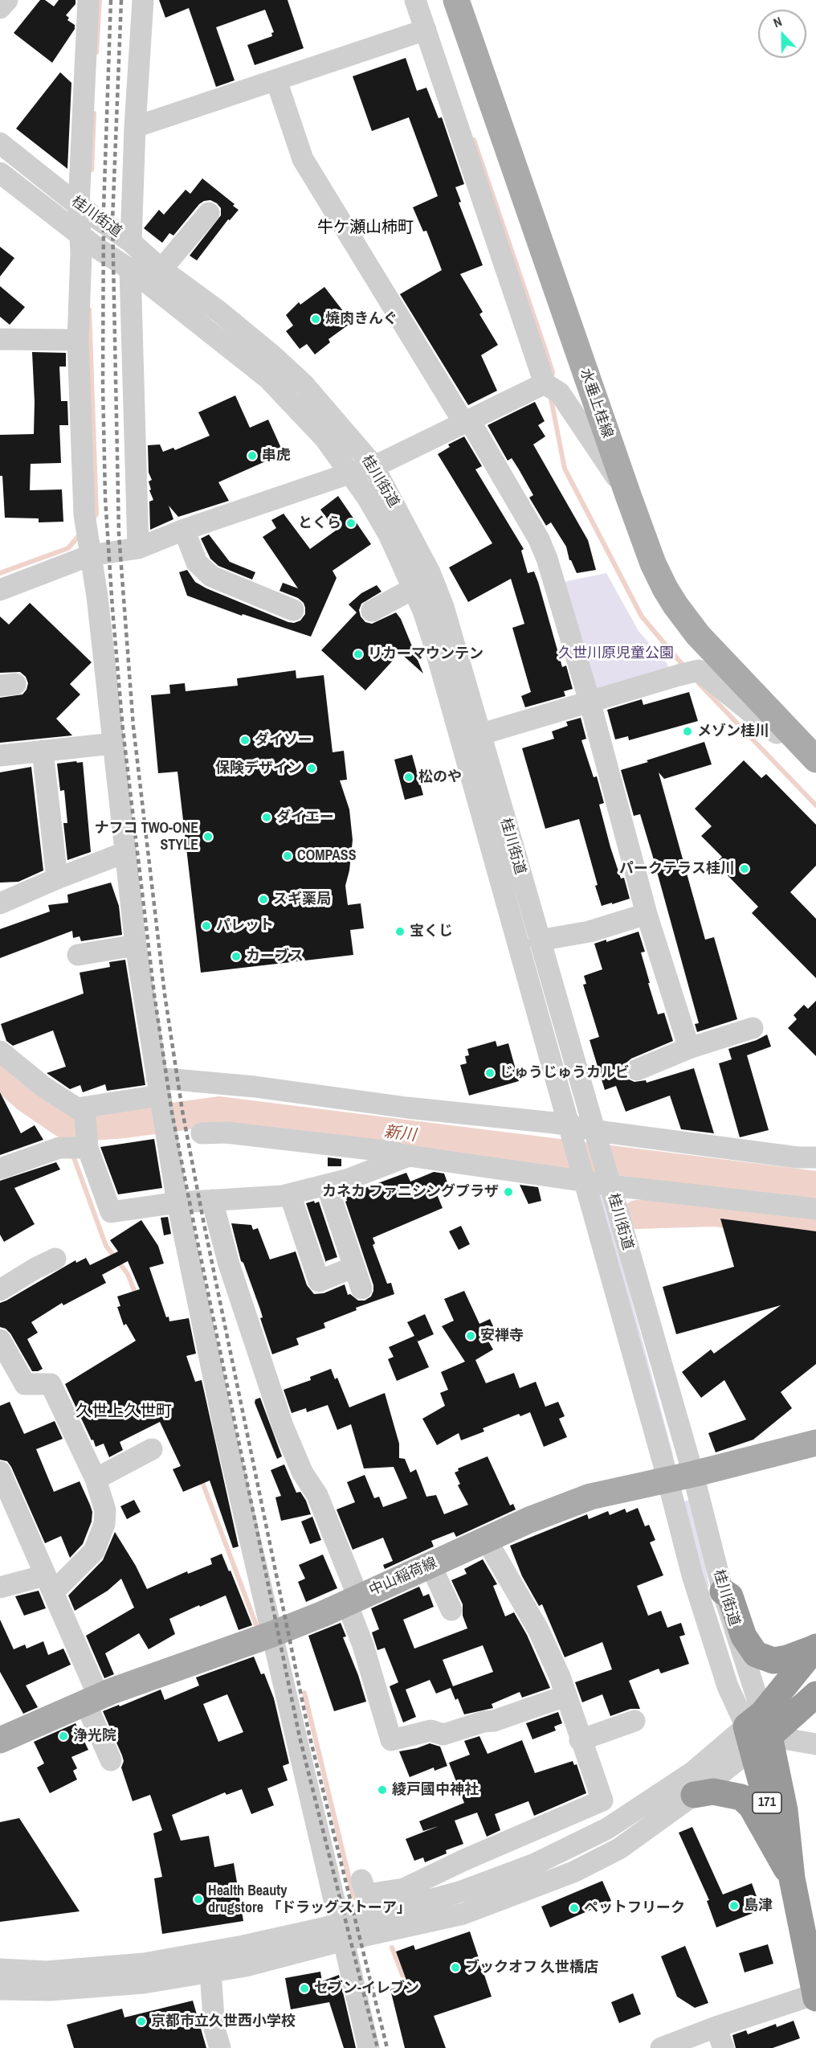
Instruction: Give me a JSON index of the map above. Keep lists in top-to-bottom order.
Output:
{
  "streets": {
    "highway": ["171"],
    "main road": ["水垂上桂線", "中山稲荷線"],
    "street": ["桂川街道"]
  },
  "crossings": [
    ["桂川街道", "中山稲荷線"],
    ["桂川街道", "171"]
  ],
  "districts": ["牛ケ瀬山柿町", "久世上久世町"],
  "water": ["新川"],
  "parks": ["久世川原児童公園"],
  "places": [
    "焼肉きんぐ",
    "串虎",
    "とくら",
    "リカーマウンテン",
    "メゾン桂川",
    "ダイソー",
    "保険デザイン",
    "松のや",
    "ダイエー",
    "ナフコ TWO-ONE STYLE",
    "COMPASS",
    "パークテラス桂川",
    "スギ薬局",
    "パレット",
    "宝くじ",
    "カーブス",
    "じゅうじゅうカルビ",
    "カネカ ファニシングプラザ",
    "安禅寺",
    "浄光院",
    "綾戸國中神社",
    "Health Beauty drugstore 「ドラッグストーア」",
    "島津",
    "ペットフリーク",
    "ブックオフ 久世橋店",
    "セブン-イレブン",
    "京都市立久世西小学校"
  ],
  "north": "top"
}
